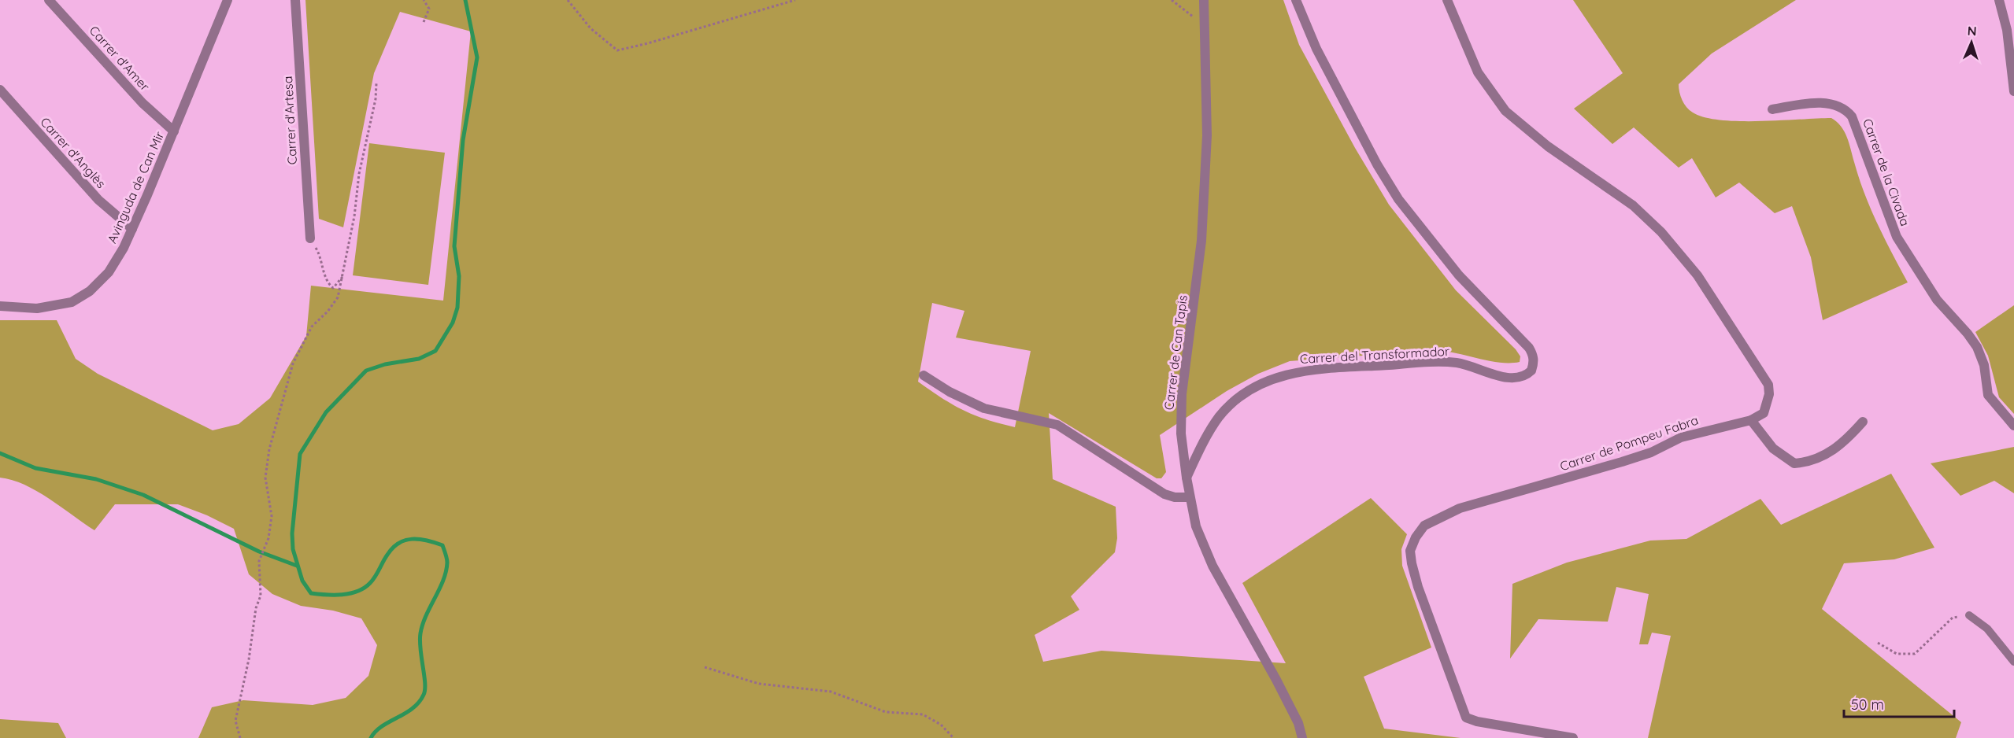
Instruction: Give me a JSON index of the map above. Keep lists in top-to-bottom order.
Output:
{
  "streets": {
    "street": [
      "Carrer d'Amer",
      "Carrer d'Artesa",
      "Carrer d'Anglès",
      "Carrer de la Civada",
      "Avinguda de Can Mir",
      "Carrer de Can Tapis",
      "Carrer del Transformador",
      "Carrer de Pompeu Fabra"
    ]
  },
  "crossings": [
    ["Carrer d'Amer", "Avinguda de Can Mir"],
    ["Carrer d'Anglès", "Avinguda de Can Mir"],
    ["Carrer de Can Tapis", "Carrer del Transformador"]
  ],
  "scale_bar": "50 m",
  "north": "top"
}
